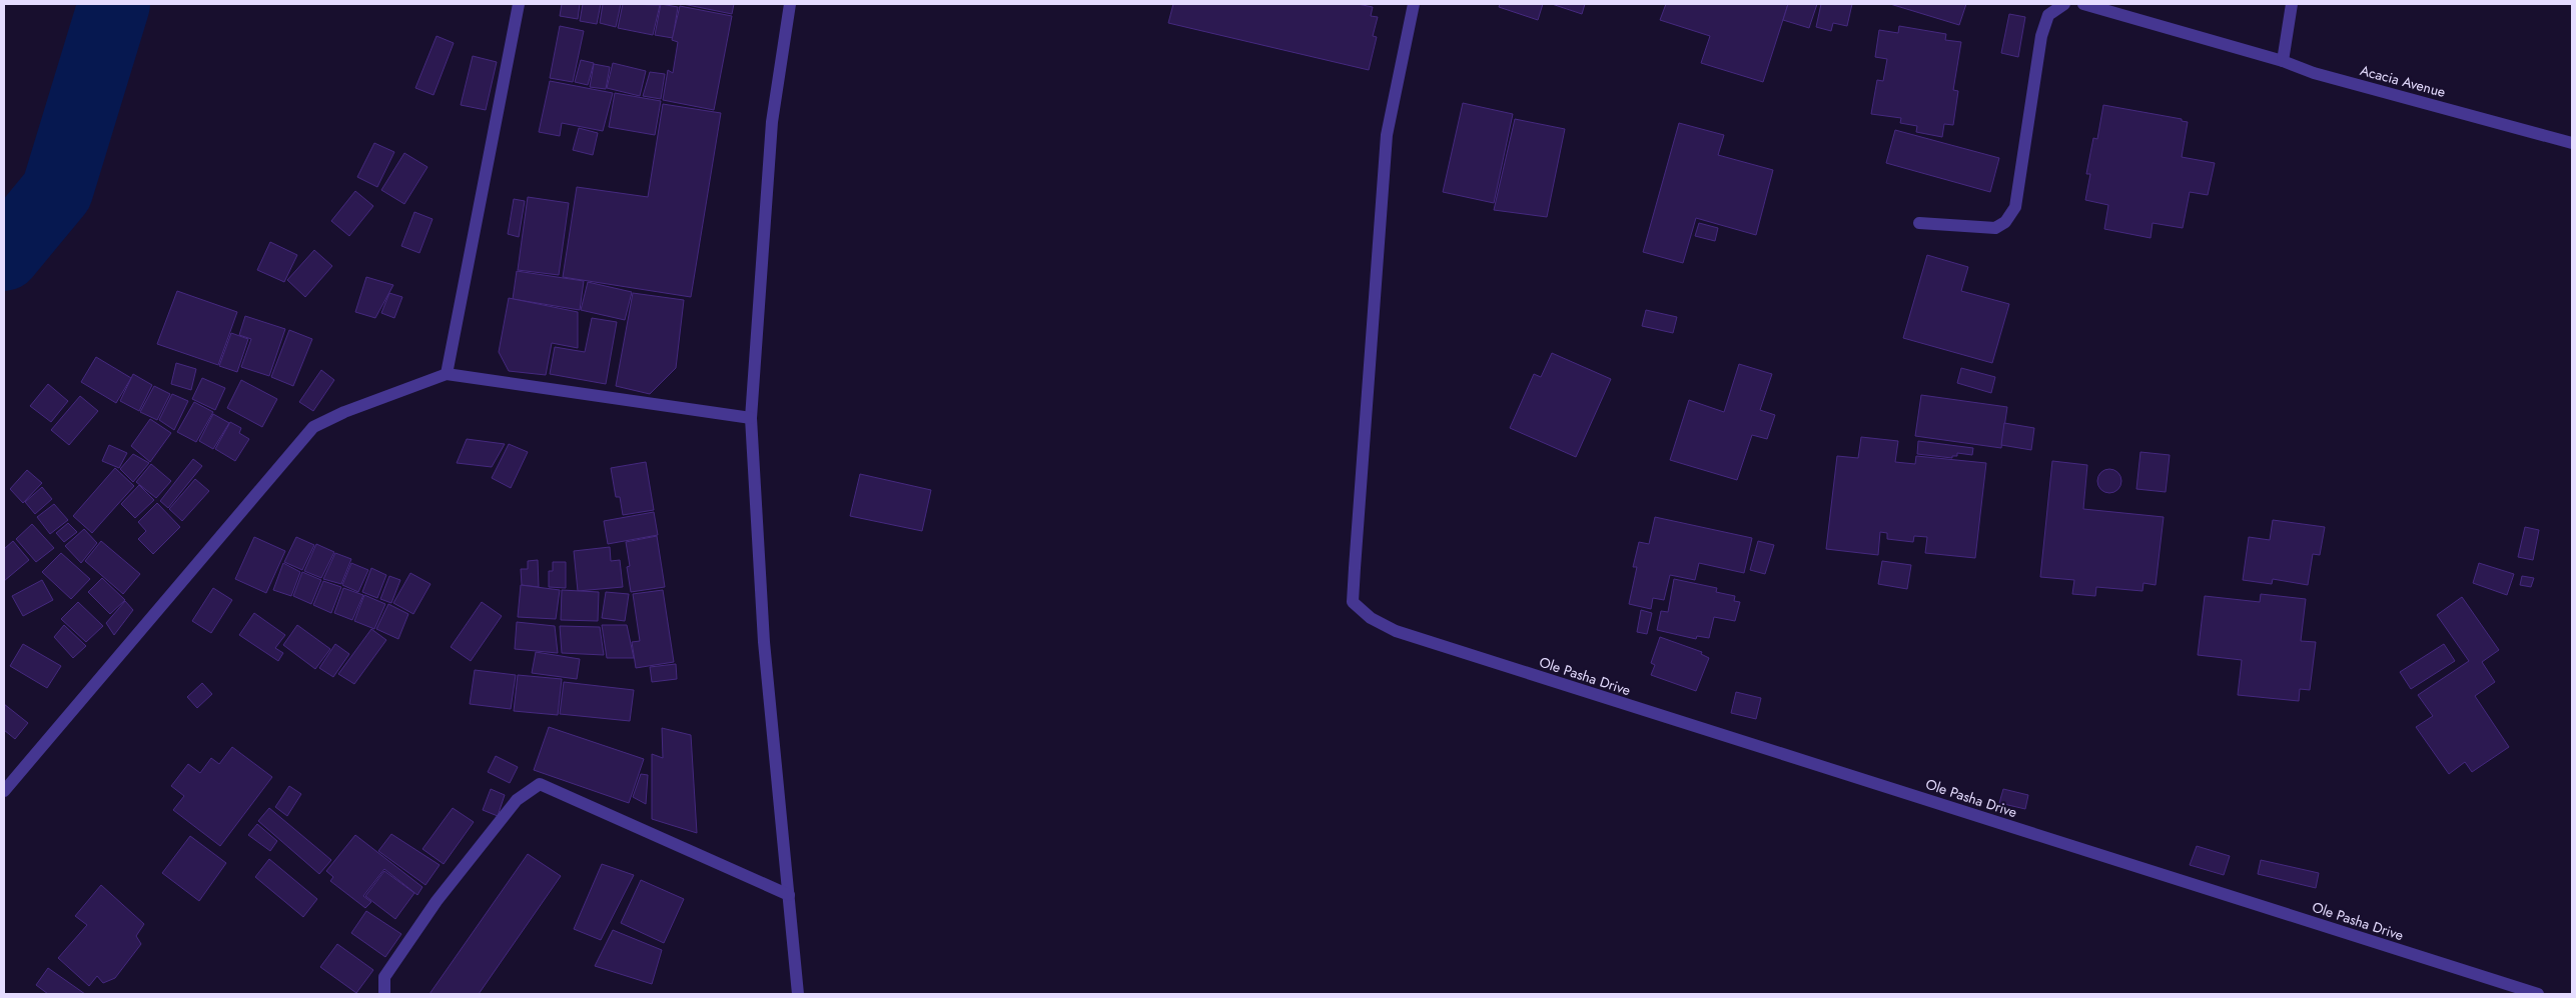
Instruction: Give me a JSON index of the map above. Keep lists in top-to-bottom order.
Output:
{
  "streets": {
    "street": ["Acacia Avenue", "Ole Pasha Drive"]
  }
}
